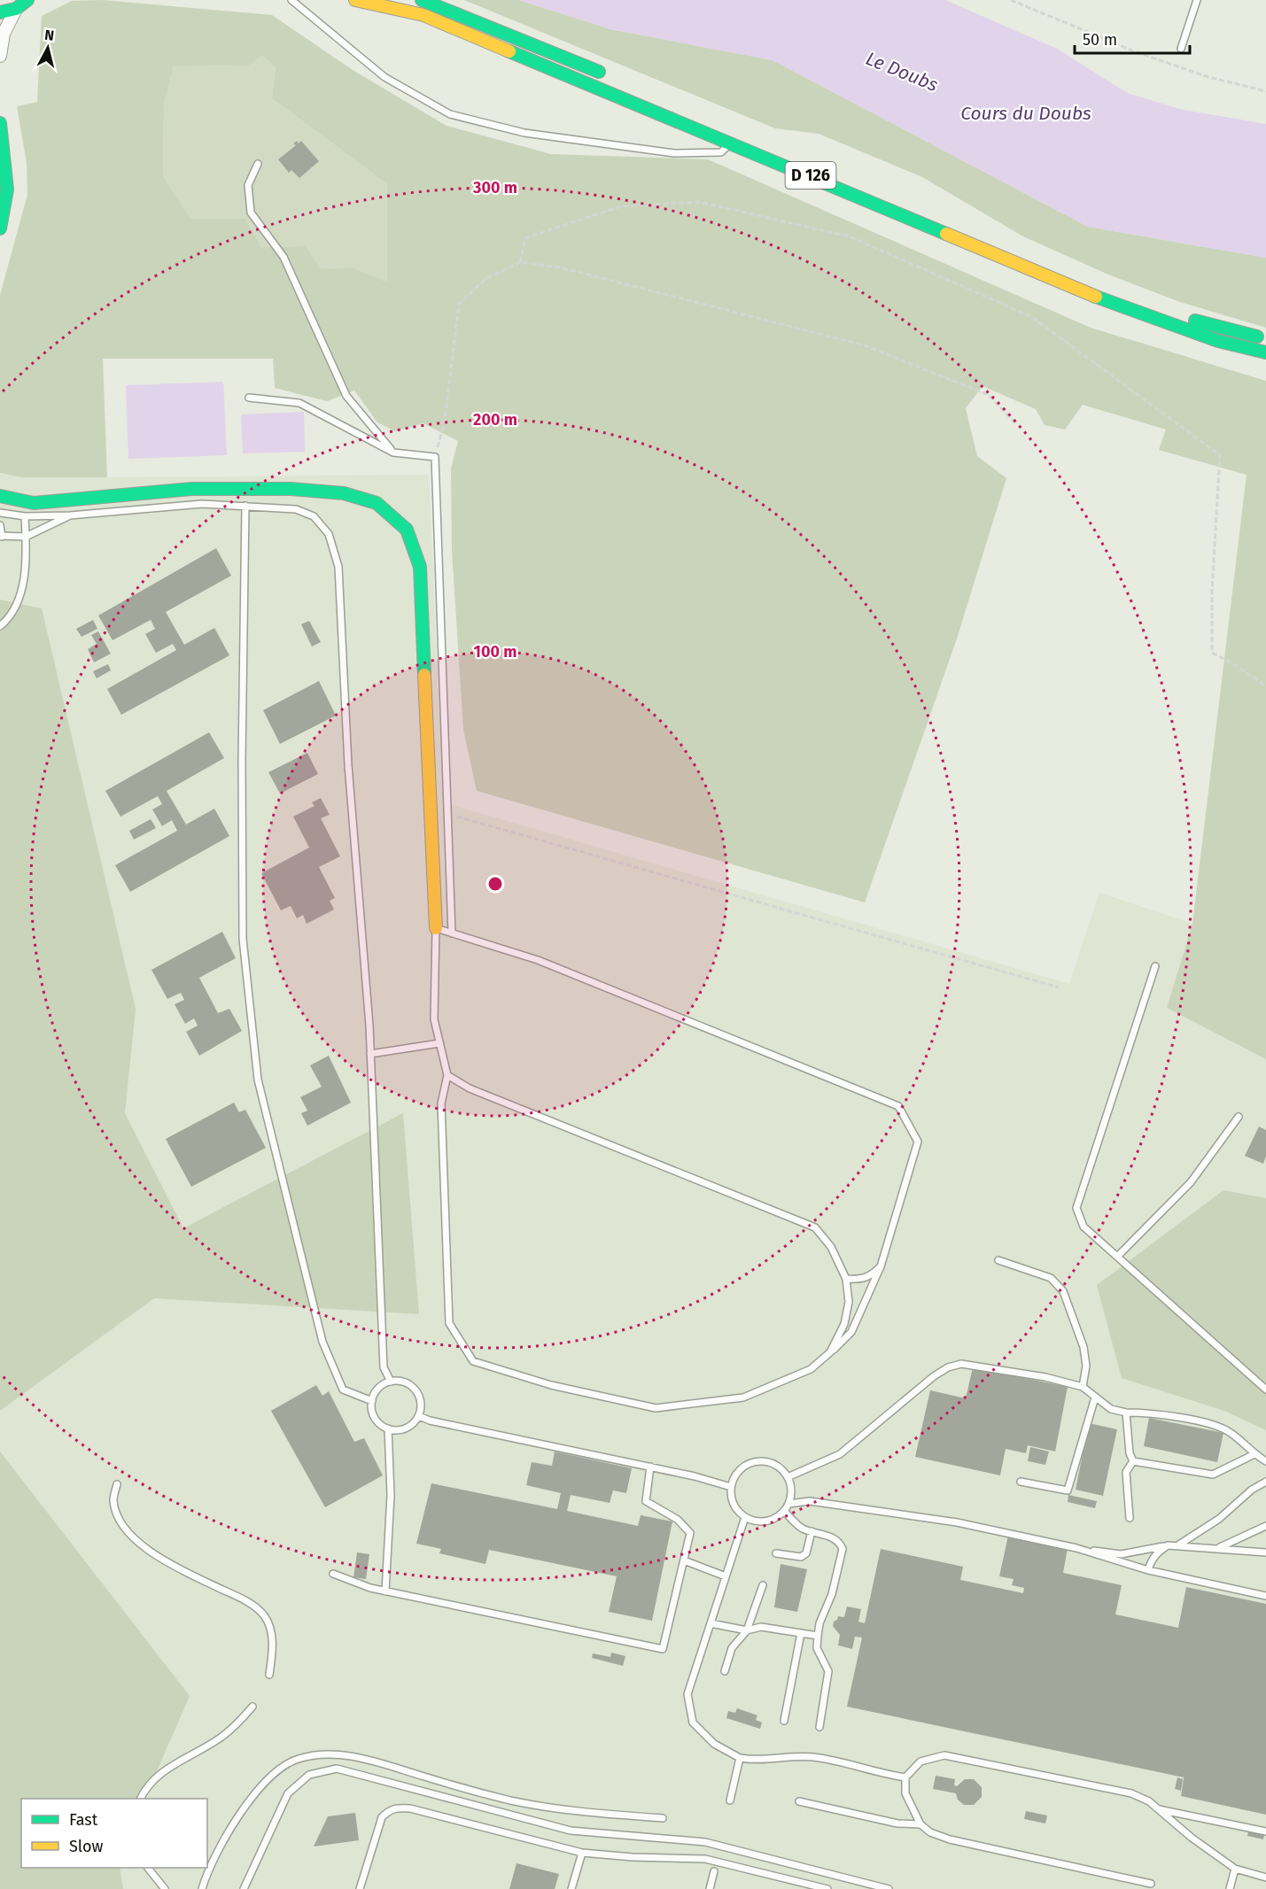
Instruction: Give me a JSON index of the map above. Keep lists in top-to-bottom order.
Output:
{
  "streets": {
    "main road": ["D 126"]
  },
  "water": ["Le Doubs", "Cours du Doubs"],
  "legend": ["Fast", "Slow"],
  "scale_bar": "50 m",
  "north": "top",
  "rings": ["300 m", "200 m", "100 m"]
}
